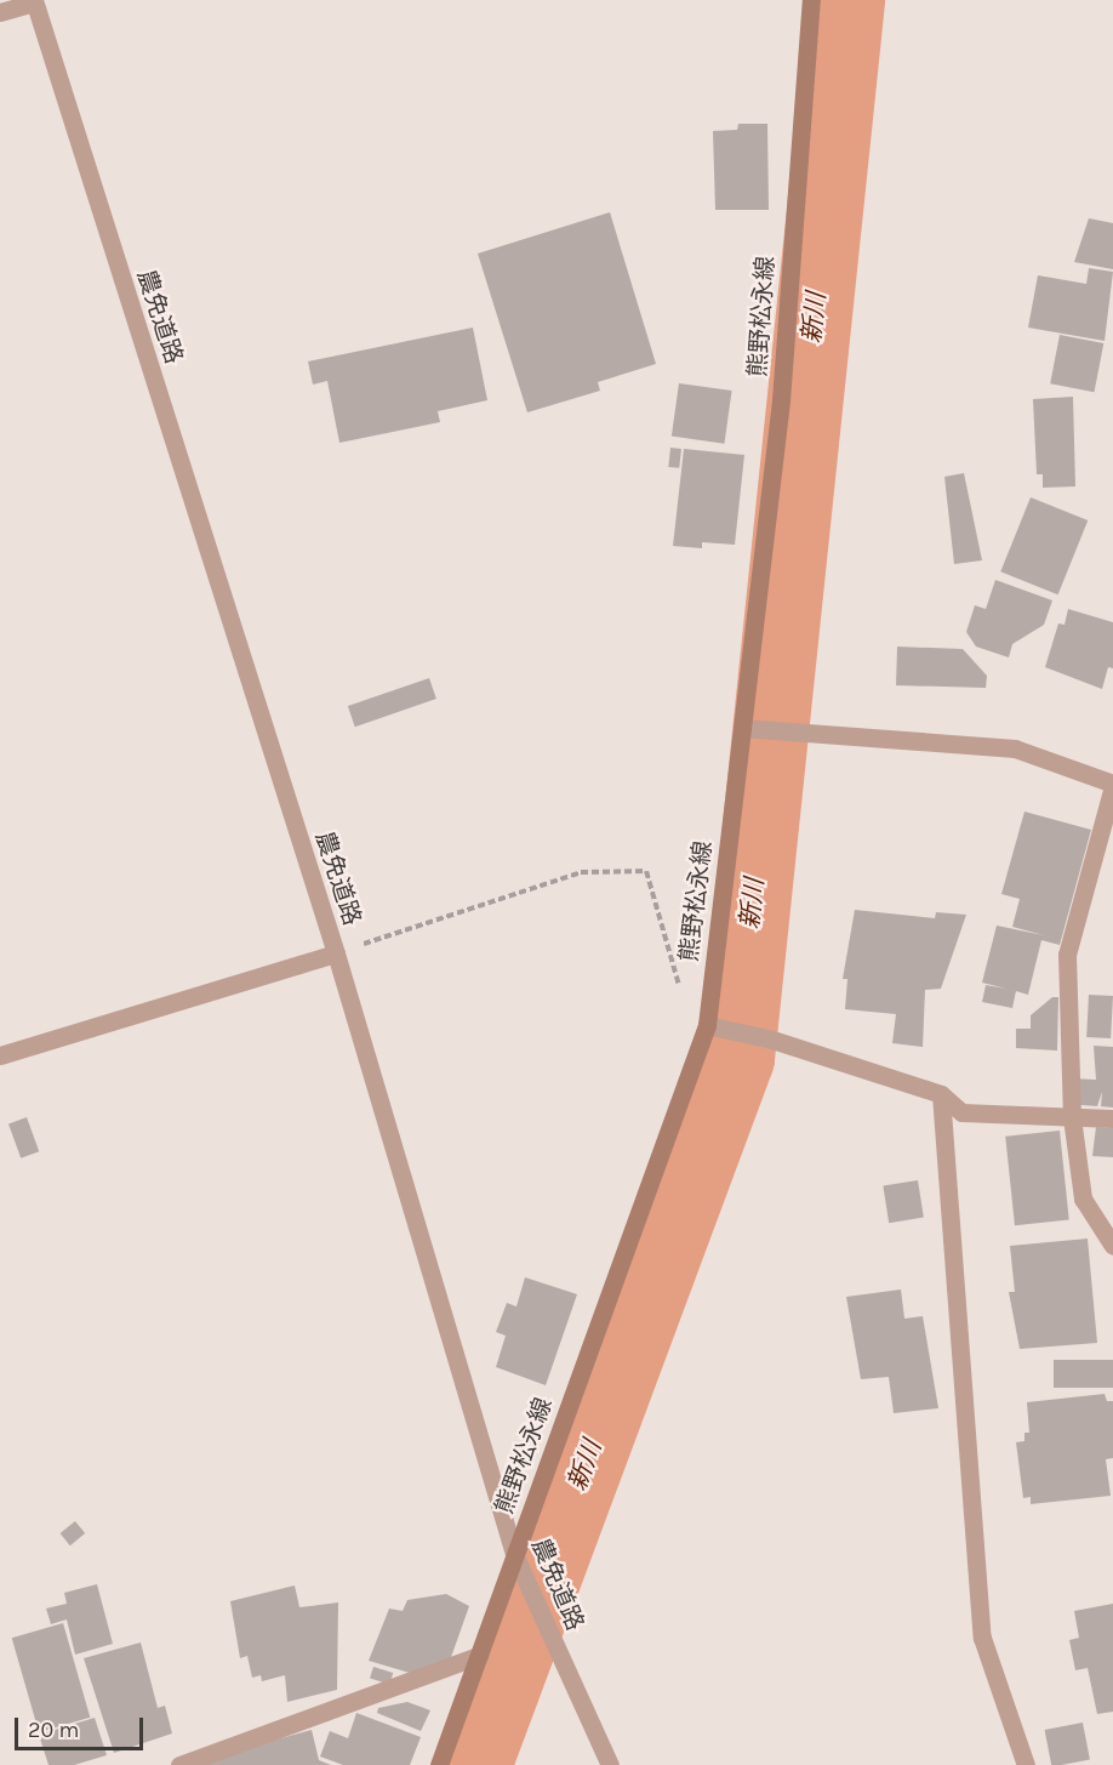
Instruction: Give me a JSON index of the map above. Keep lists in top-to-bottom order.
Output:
{
  "streets": {
    "main road": ["熊野松永線"],
    "street": ["農免道路"]
  },
  "crossings": [
    ["農免道路", "熊野松永線"]
  ],
  "water": ["新川"],
  "scale_bar": "20 m"
}
